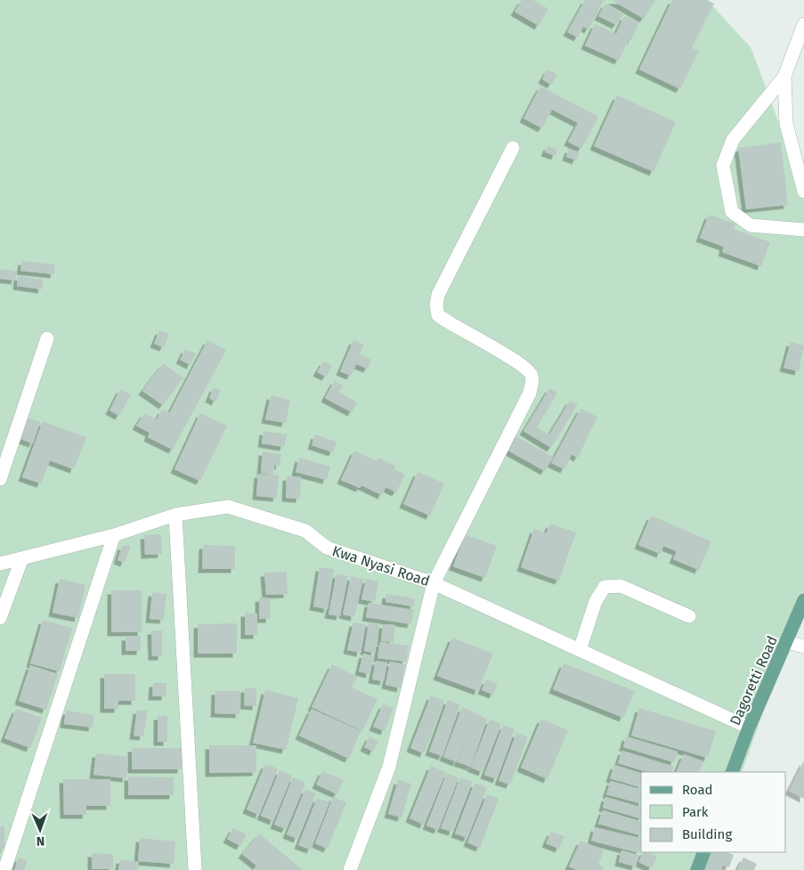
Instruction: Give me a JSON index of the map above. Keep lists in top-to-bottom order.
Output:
{
  "streets": {
    "main road": ["Dagoretti Road"],
    "street": ["Kwa Nyasi Road"]
  },
  "crossings": [
    ["Kwa Nyasi Road", "Dagoretti Road"]
  ],
  "legend": ["Road", "Park", "Building"],
  "north": "bottom"
}
